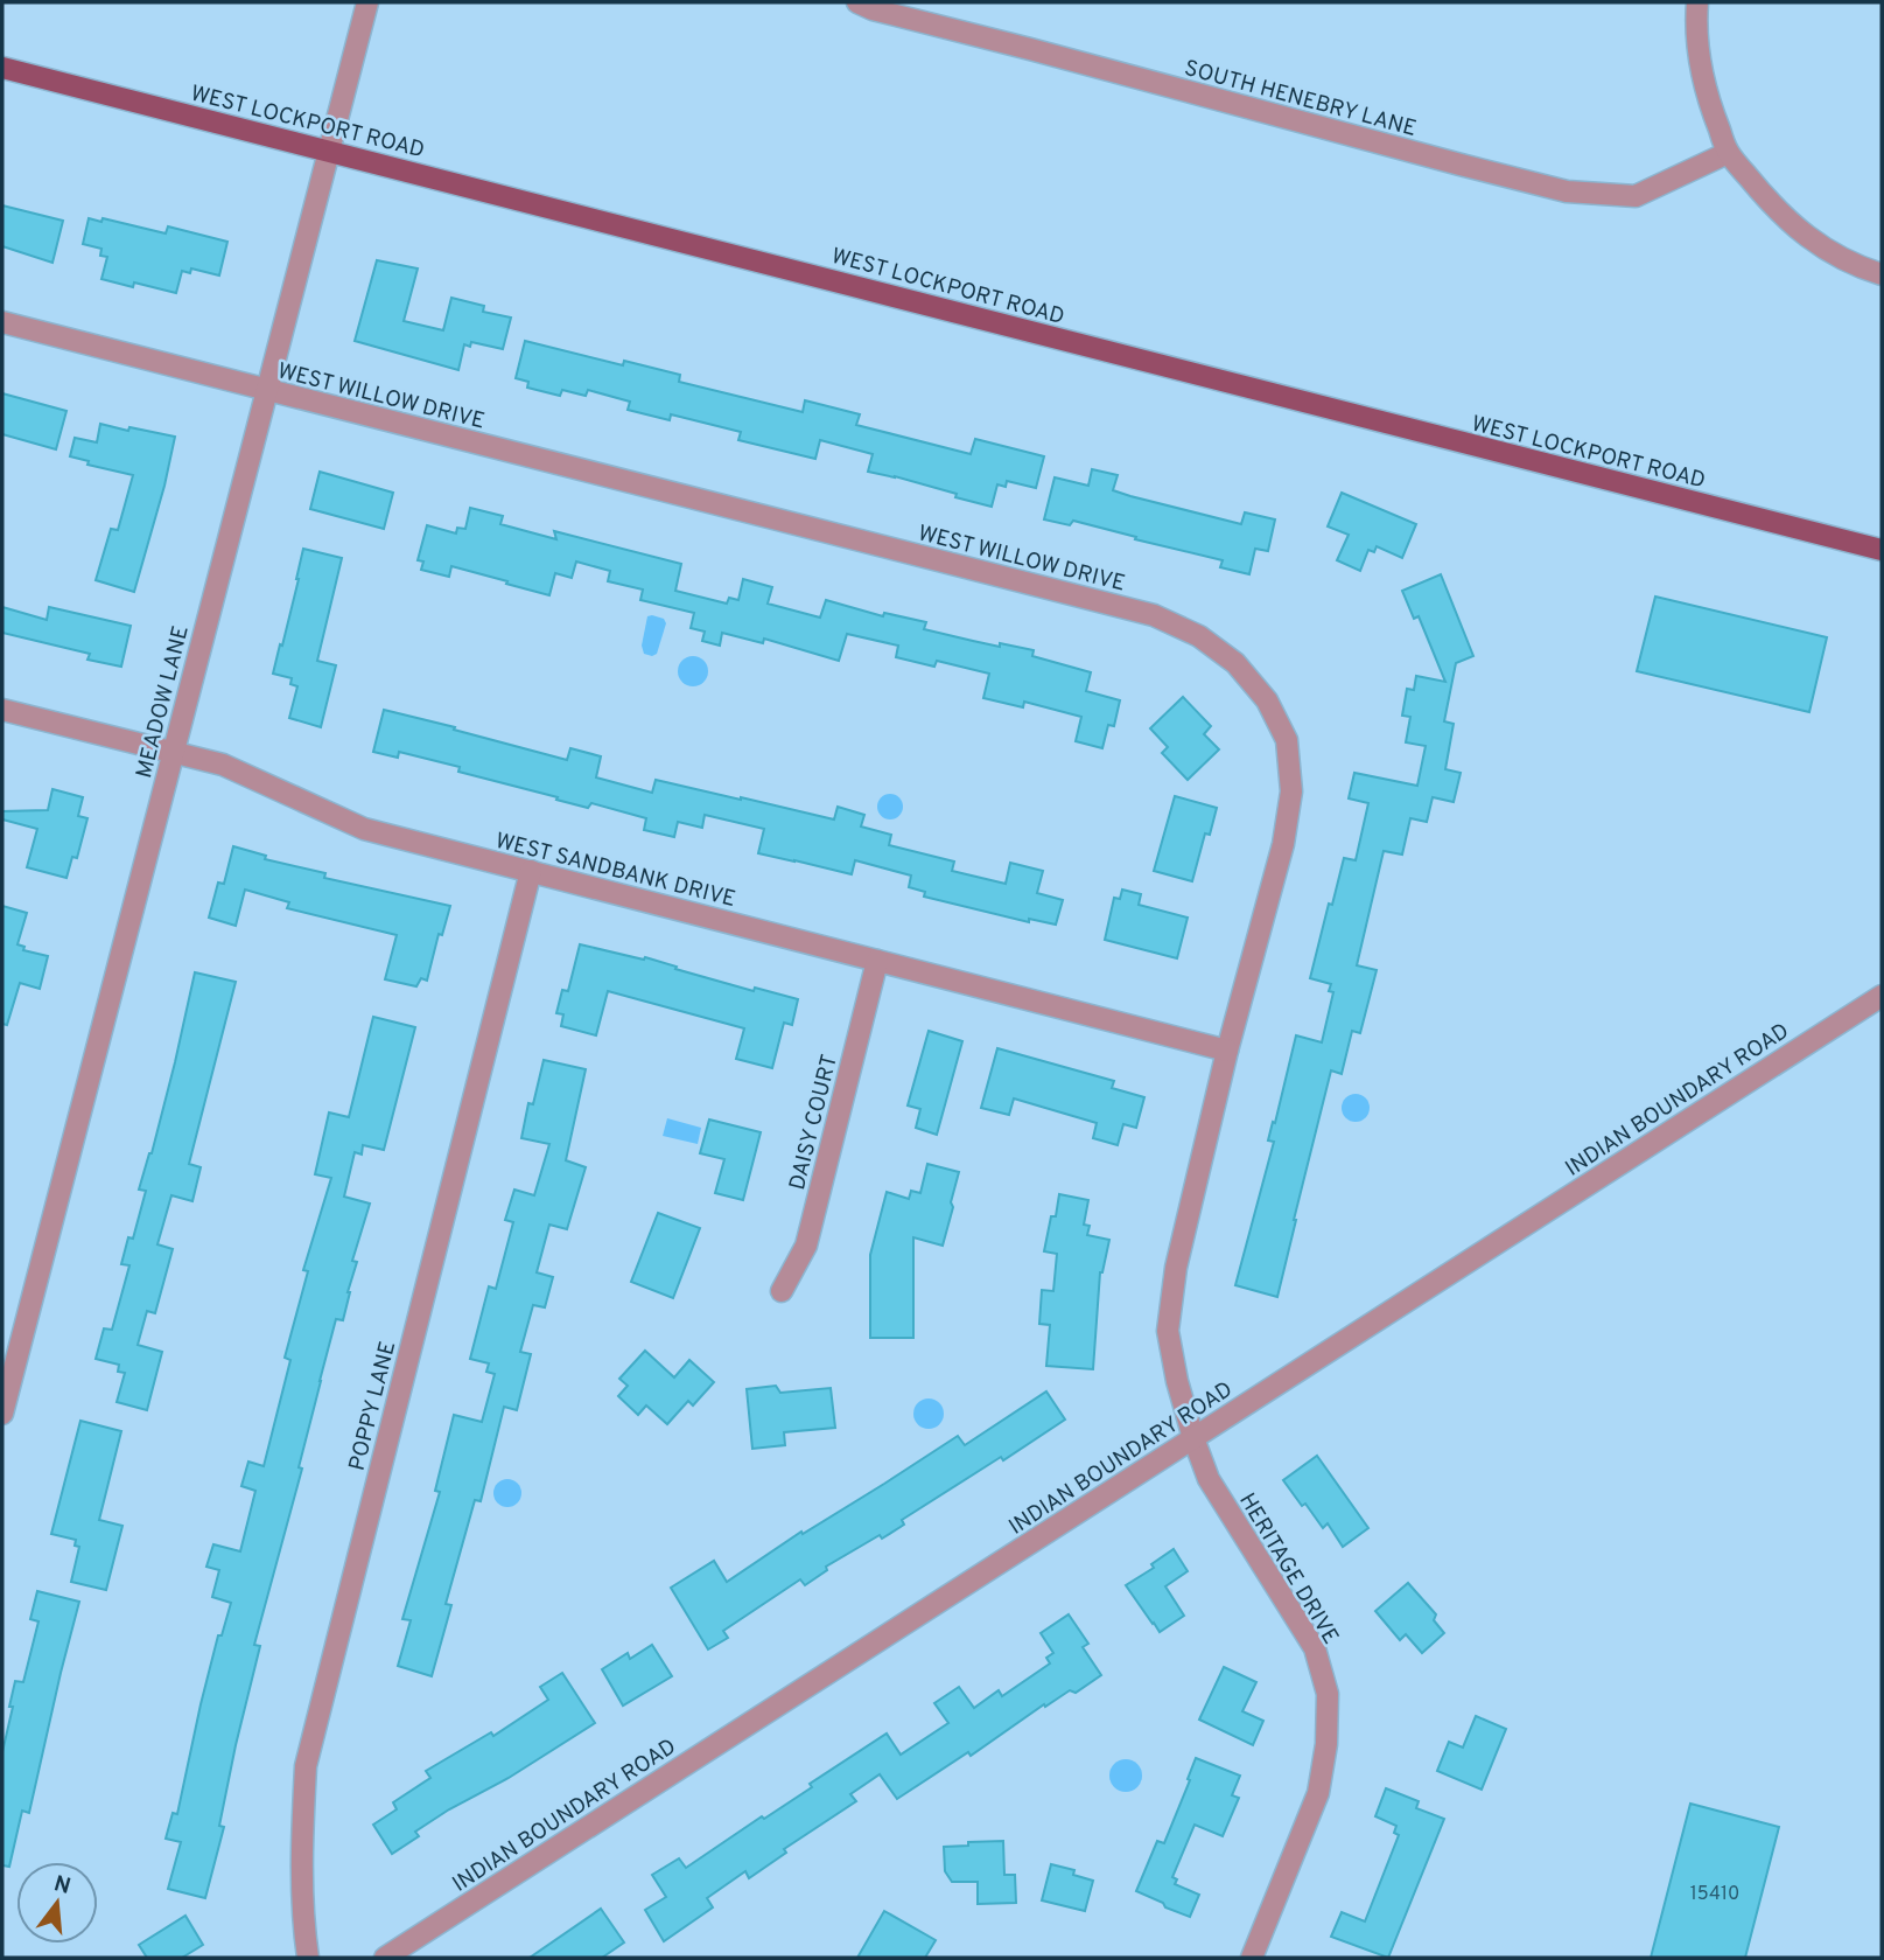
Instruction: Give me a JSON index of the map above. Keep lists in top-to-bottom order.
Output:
{
  "streets": {
    "main road": ["WEST LOCKPORT ROAD"],
    "street": [
      "SOUTH HENEBRY LANE",
      "WEST WILLOW DRIVE",
      "MEADOW LANE",
      "WEST SANDBANK DRIVE",
      "INDIAN BOUNDARY ROAD",
      "DAISY COURT",
      "POPPY LANE",
      "HERITAGE DRIVE"
    ]
  },
  "crossings": [
    ["WEST LOCKPORT ROAD", "MEADOW LANE"],
    ["WEST WILLOW DRIVE", "MEADOW LANE"],
    ["WEST WILLOW DRIVE", "WEST SANDBANK DRIVE"],
    ["WEST WILLOW DRIVE", "INDIAN BOUNDARY ROAD"],
    ["WEST WILLOW DRIVE", "HERITAGE DRIVE"],
    ["MEADOW LANE", "WEST SANDBANK DRIVE"],
    ["WEST SANDBANK DRIVE", "DAISY COURT"],
    ["WEST SANDBANK DRIVE", "POPPY LANE"],
    ["INDIAN BOUNDARY ROAD", "HERITAGE DRIVE"]
  ],
  "house_numbers": ["15410"],
  "north": "top"
}
